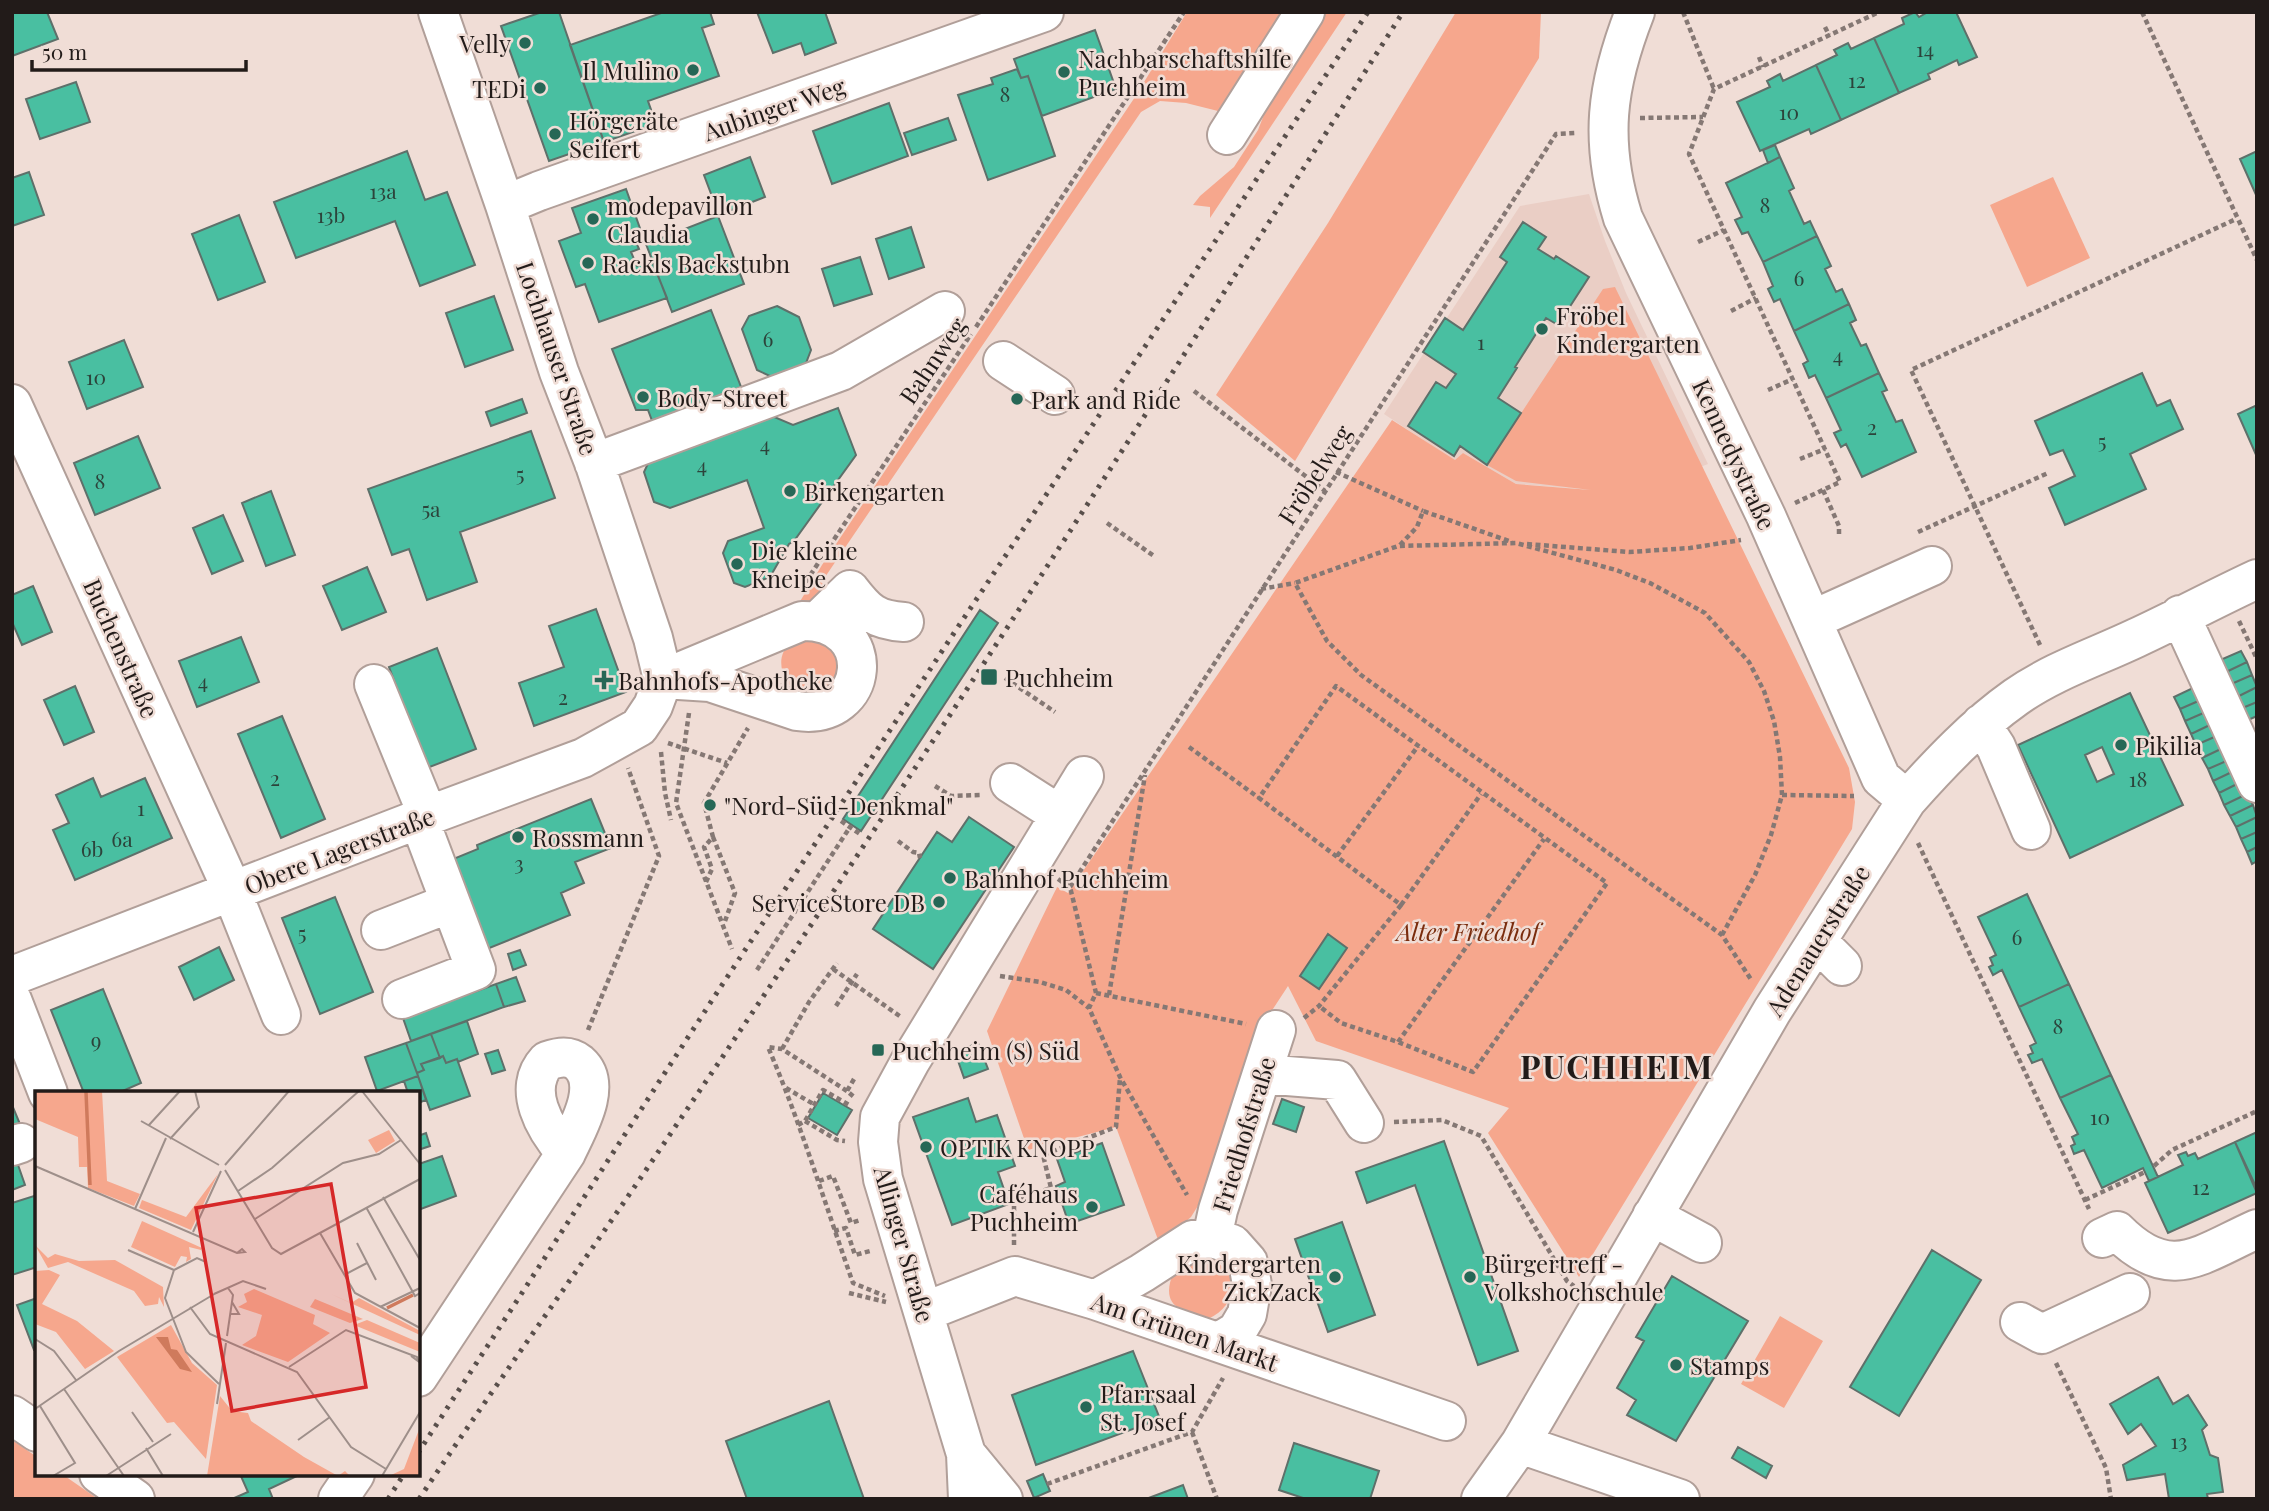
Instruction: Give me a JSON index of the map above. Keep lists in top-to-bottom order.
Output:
{
  "streets": {
    "street": [
      "Aubinger Weg",
      "Lochhauser Straße",
      "Kennedystraße",
      "Buchenstraße",
      "Obere Lagerstraße",
      "Adenauerstraße",
      "Friedhofstraße",
      "Allinger Straße",
      "Am Grünen Markt"
    ],
    "path": ["Bahnweg", "Fröbelweg"]
  },
  "crossings": [
    ["Aubinger Weg", "Lochhauser Straße"],
    ["Lochhauser Straße", "Obere Lagerstraße"],
    ["Kennedystraße", "Fröbelweg"],
    ["Kennedystraße", "Adenauerstraße"],
    ["Buchenstraße", "Obere Lagerstraße"],
    ["Friedhofstraße", "Am Grünen Markt"]
  ],
  "districts": ["PUCHHEIM"],
  "parks": ["Alter Friedhof"],
  "places": {
    "other": [
      "Velly",
      "Il Mulino",
      "Nachbarschaftshilfe Puchheim",
      "TEDi",
      "Hörgeräte Seifert",
      "modepavillon Claudia",
      "Rackls Backstubn",
      "Fröbel Kindergarten",
      "Body-Street",
      "Park and Ride",
      "Birkengarten",
      "Die kleine Kneipe",
      "Pikilia",
      "\"Nord-Süd-Denkmal\"",
      "Rossmann",
      "Bahnhof Puchheim",
      "ServiceStore DB",
      "OPTIK KNOPP",
      "Caféhaus Puchheim",
      "Kindergarten ZickZack",
      "Bürgertreff - Volkshochschule",
      "Stamps",
      "Pfarrsaal St. Josef"
    ],
    "transit": ["Puchheim", "Puchheim (S) Süd"],
    "health": ["Bahnhofs-Apotheke"]
  },
  "house_numbers": [
    "14",
    "12",
    "8",
    "10",
    "13a",
    "8",
    "13b",
    "6",
    "6",
    "1",
    "4",
    "10",
    "2",
    "5",
    "4",
    "4",
    "5",
    "8",
    "5a",
    "4",
    "2",
    "2",
    "18",
    "1",
    "6a",
    "6b",
    "3",
    "5",
    "6",
    "8",
    "9",
    "10",
    "12",
    "13"
  ],
  "scale_bar": "50 m"
}
